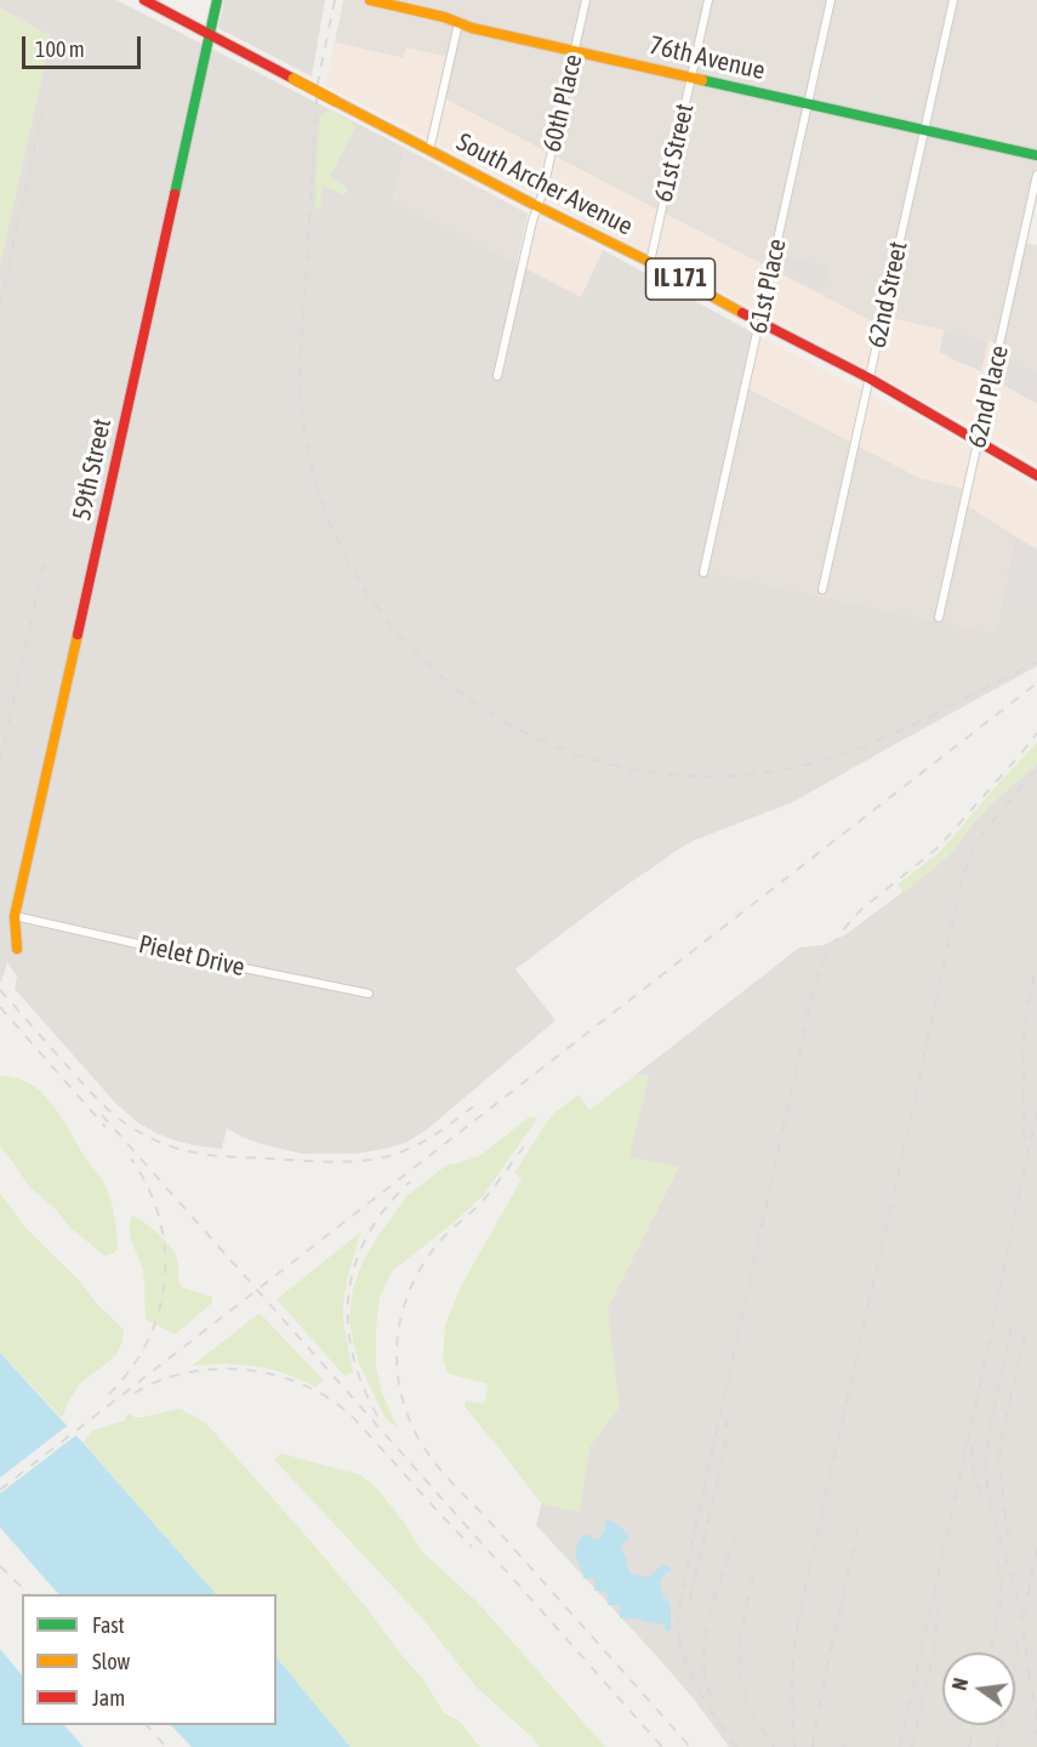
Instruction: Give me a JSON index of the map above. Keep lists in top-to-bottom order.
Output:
{
  "streets": {
    "street": [
      "76th Avenue",
      "60th Place",
      "61st Street",
      "South Archer Avenue",
      "IL 171",
      "61st Place",
      "62nd Street",
      "62nd Place",
      "59th Street",
      "Pielet Drive"
    ]
  },
  "crossings": [
    ["76th Avenue", "60th Place"],
    ["76th Avenue", "61st Street"],
    ["76th Avenue", "61st Place"],
    ["76th Avenue", "62nd Street"],
    ["60th Place", "South Archer Avenue"],
    ["61st Street", "South Archer Avenue"],
    ["South Archer Avenue", "61st Place"],
    ["South Archer Avenue", "62nd Street"],
    ["South Archer Avenue", "62nd Place"],
    ["South Archer Avenue", "59th Street"],
    ["59th Street", "Pielet Drive"]
  ],
  "legend": ["Fast", "Slow", "Jam"],
  "scale_bar": "100 m",
  "north": "left"
}
